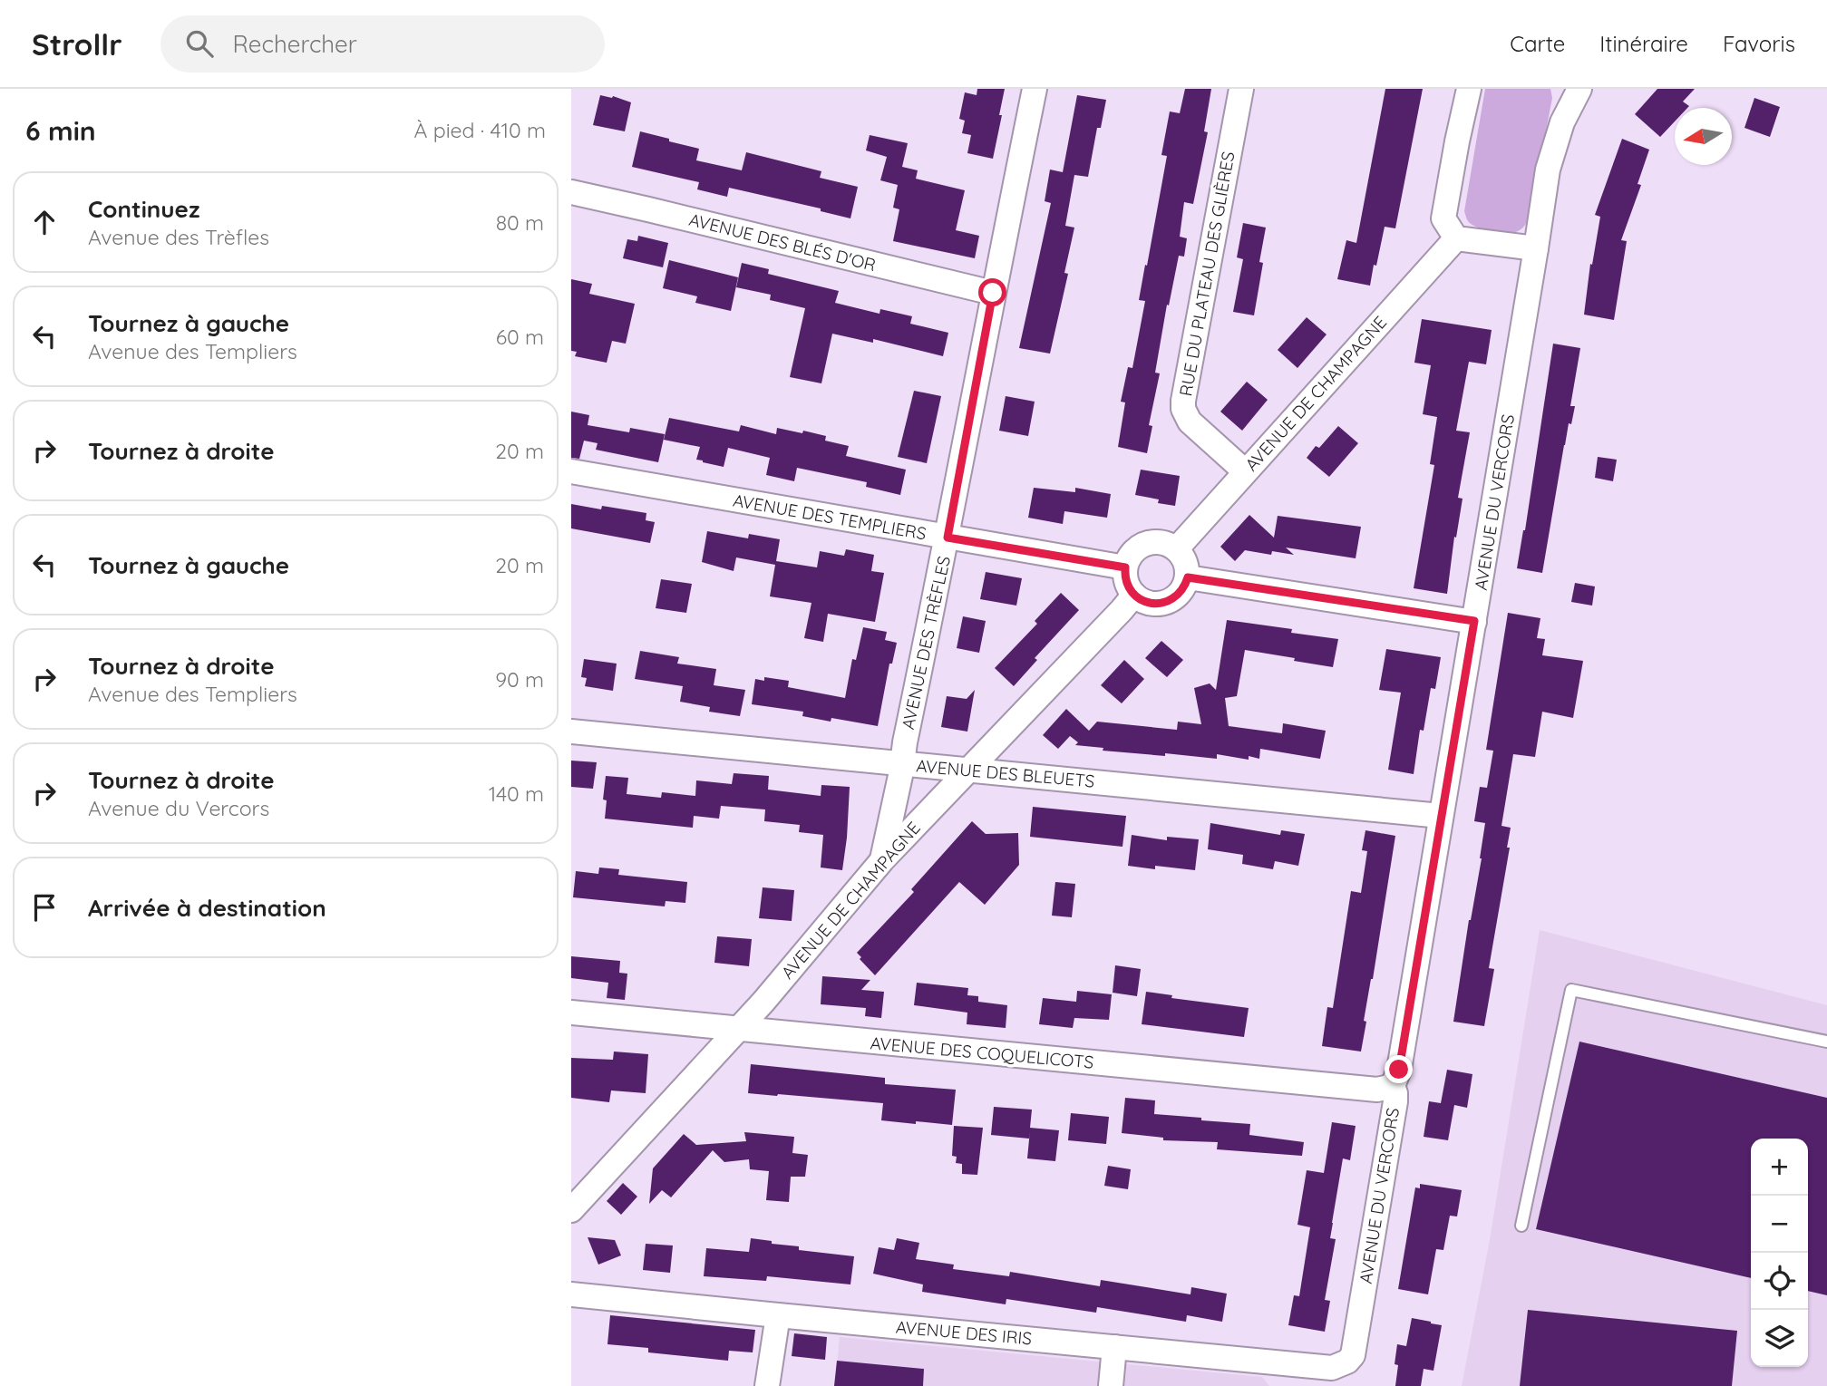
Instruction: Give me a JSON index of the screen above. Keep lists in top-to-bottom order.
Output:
{
  "streets": {
    "street": [
      "AVENUE DES BLÉS D'OR",
      "RUE DU PLATEAU DES GLIÈRES",
      "AVENUE DE CHAMPAGNE",
      "AVENUE DU VERCORS",
      "AVENUE DES TEMPLIERS",
      "AVENUE DES TRÈFLES",
      "AVENUE DES BLEUETS",
      "AVENUE DES COQUELICOTS",
      "AVENUE DES IRIS"
    ]
  },
  "crossings": [
    ["AVENUE DES BLÉS D'OR", "AVENUE DES TRÈFLES"],
    ["RUE DU PLATEAU DES GLIÈRES", "AVENUE DE CHAMPAGNE"],
    ["AVENUE DE CHAMPAGNE", "AVENUE DES TEMPLIERS"],
    ["AVENUE DE CHAMPAGNE", "AVENUE DES TRÈFLES"],
    ["AVENUE DE CHAMPAGNE", "AVENUE DES BLEUETS"],
    ["AVENUE DE CHAMPAGNE", "AVENUE DES COQUELICOTS"],
    ["AVENUE DU VERCORS", "AVENUE DES BLEUETS"],
    ["AVENUE DU VERCORS", "AVENUE DES COQUELICOTS"],
    ["AVENUE DU VERCORS", "AVENUE DES IRIS"],
    ["AVENUE DES TEMPLIERS", "AVENUE DES TRÈFLES"],
    ["AVENUE DES TRÈFLES", "AVENUE DES BLEUETS"]
  ],
  "north": "left",
  "page": {
    "header": "Strollr",
    "search": "Rechercher",
    "nav": ["Carte", "Itinéraire", "Favoris"],
    "heading": ["6 min", "À pied · 410 m"],
    "list": [
      ["Continuez", "Avenue des Trèfles", "80 m"],
      ["Tournez à gauche", "Avenue des Templiers", "60 m"],
      ["Tournez à droite", "20 m"],
      ["Tournez à gauche", "20 m"],
      ["Tournez à droite", "Avenue des Templiers", "90 m"],
      ["Tournez à droite", "Avenue du Vercors", "140 m"],
      "Arrivée à destination"
    ],
    "map_buttons": ["+", "−"]
  }
}
